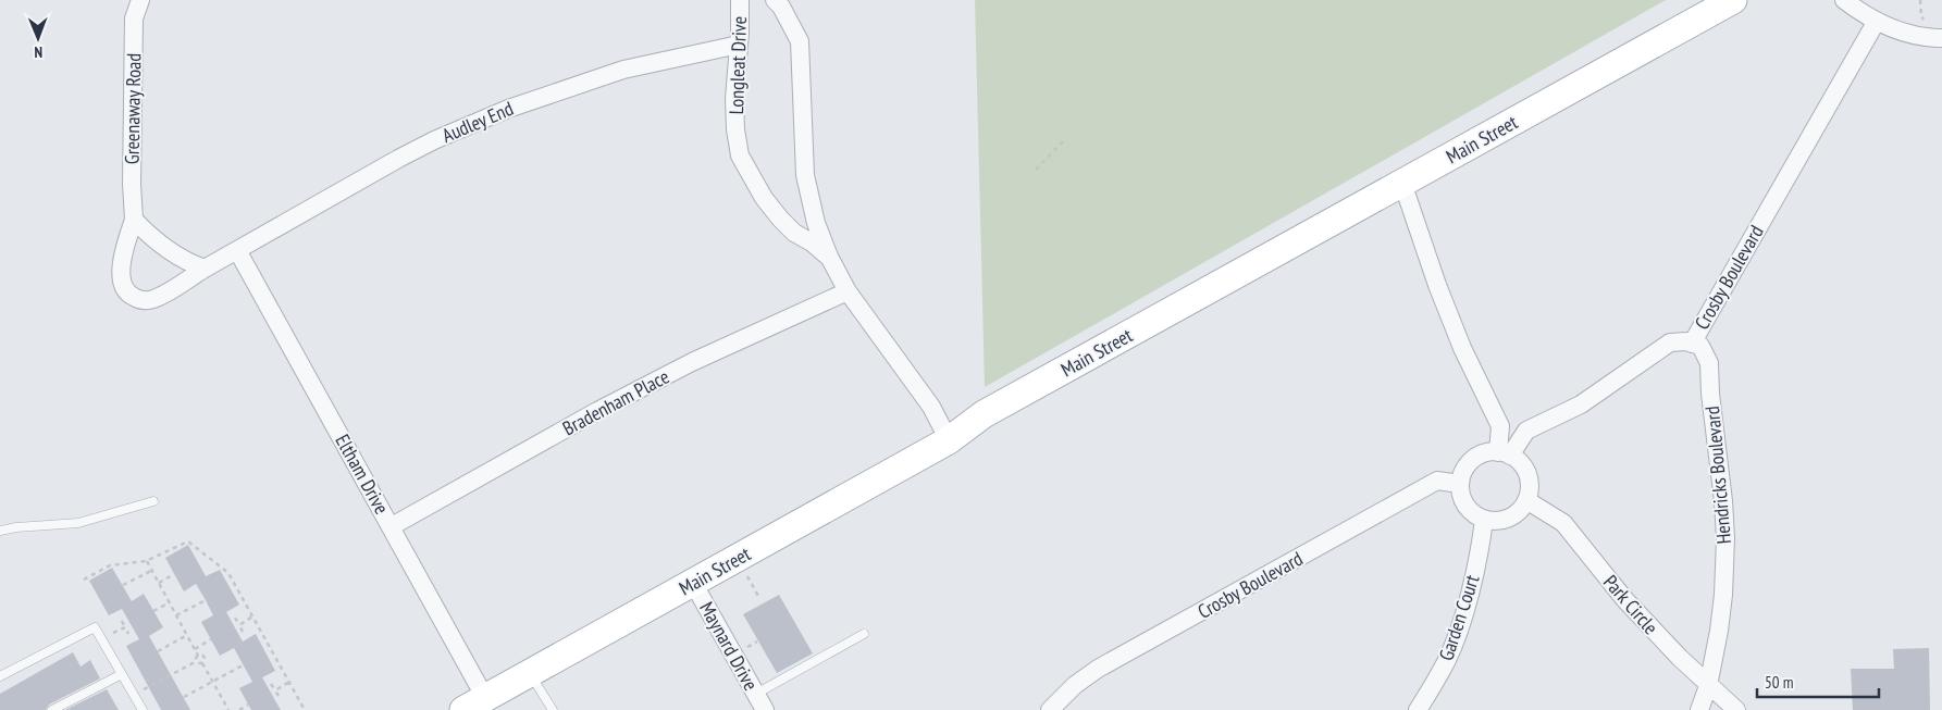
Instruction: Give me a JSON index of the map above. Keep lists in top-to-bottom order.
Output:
{
  "streets": {
    "main road": ["Main Street"],
    "street": [
      "Longleat Drive",
      "Greenaway Road",
      "Audley End",
      "Crosby Boulevard",
      "Bradenham Place",
      "Eltham Drive",
      "Hendricks Boulevard",
      "Park Circle",
      "Garden Court",
      "Maynard Drive"
    ]
  },
  "crossings": [
    ["Longleat Drive", "Audley End"],
    ["Longleat Drive", "Main Street"],
    ["Longleat Drive", "Bradenham Place"],
    ["Greenaway Road", "Audley End"],
    ["Greenaway Road", "Eltham Drive"],
    ["Audley End", "Eltham Drive"],
    ["Main Street", "Eltham Drive"],
    ["Main Street", "Maynard Drive"],
    ["Crosby Boulevard", "Hendricks Boulevard"],
    ["Crosby Boulevard", "Park Circle"],
    ["Crosby Boulevard", "Garden Court"],
    ["Bradenham Place", "Eltham Drive"],
    ["Hendricks Boulevard", "Park Circle"],
    ["Park Circle", "Garden Court"]
  ],
  "scale_bar": "50 m",
  "north": "bottom"
}
